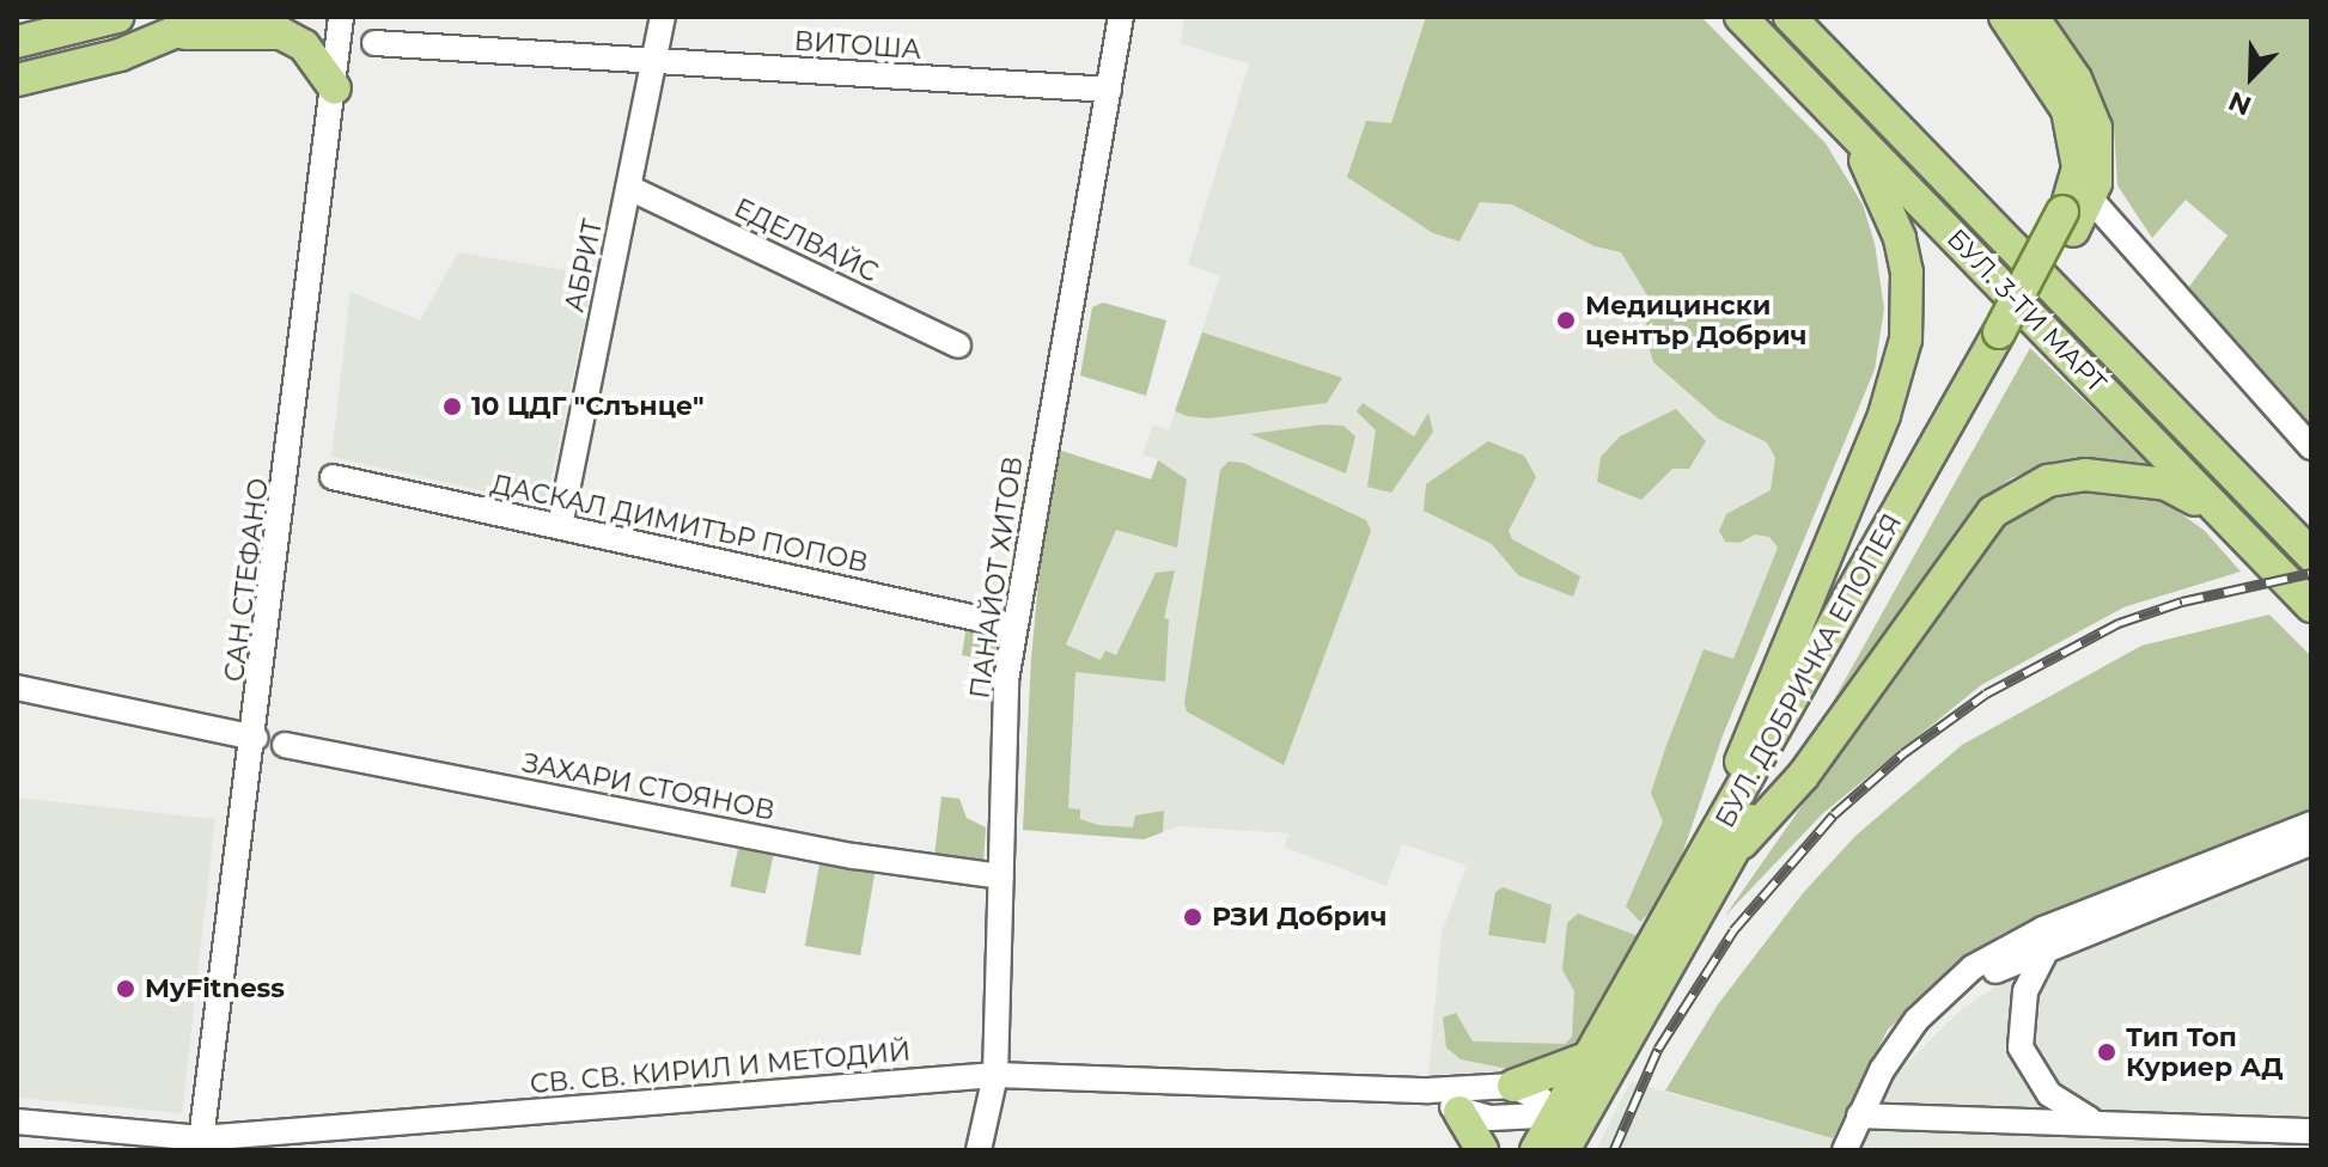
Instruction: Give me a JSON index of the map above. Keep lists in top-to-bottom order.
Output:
{
  "streets": {
    "main road": ["БУЛ. 3-ТИ МАРТ", "БУЛ. ДОБРИЧКА ЕПОПЕЯ"],
    "street": [
      "ВИТОША",
      "ЕДЕЛВАЙС",
      "АБРИТ",
      "ДАСКАЛ ДИМИТЪР ПОПОВ",
      "ПАНАЙОТ ХИТОВ",
      "САН СТЕФАНО",
      "ЗАХАРИ СТОЯНОВ",
      "СВ. СВ. КИРИЛ И МЕТОДИЙ"
    ]
  },
  "crossings": [
    ["ВИТОША", "АБРИТ"],
    ["ВИТОША", "ПАНАЙОТ ХИТОВ"],
    ["ЕДЕЛВАЙС", "АБРИТ"],
    ["АБРИТ", "ДАСКАЛ ДИМИТЪР ПОПОВ"],
    ["ДАСКАЛ ДИМИТЪР ПОПОВ", "ПАНАЙОТ ХИТОВ"],
    ["ПАНАЙОТ ХИТОВ", "ЗАХАРИ СТОЯНОВ"],
    ["ПАНАЙОТ ХИТОВ", "СВ. СВ. КИРИЛ И МЕТОДИЙ"],
    ["САН СТЕФАНО", "СВ. СВ. КИРИЛ И МЕТОДИЙ"]
  ],
  "places": [
    "Медицински център Добрич",
    "10 ЦДГ \"Слънце\"",
    "РЗИ Добрич",
    "MyFitness",
    "Тип Топ Куриер АД"
  ],
  "north": "bottom left"
}
